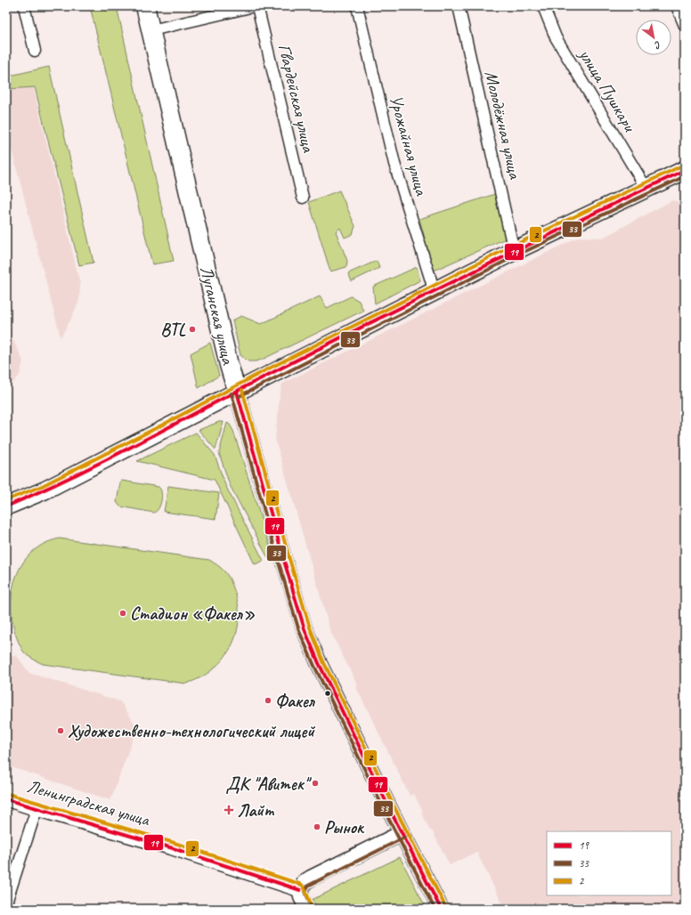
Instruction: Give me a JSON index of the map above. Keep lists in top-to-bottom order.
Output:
{
  "streets": {
    "highway": ["Луганская улица"],
    "street": [
      "улица Пушкари",
      "Гвардейская улица",
      "Молодёжная улица",
      "Урожайная улица",
      "Ленинградская улица"
    ]
  },
  "places": {
    "other": [
      "BTL",
      "Стадион «Факел»",
      "Факел",
      "Художественно-технологический лицей",
      "ДК \"Авитек\"",
      "Рынок"
    ],
    "health": ["Лайт"]
  },
  "lines": ["transit line 2", "transit line 19", "transit line 33"],
  "legend": ["19", "33", "2"],
  "north": "bottom right"
}
